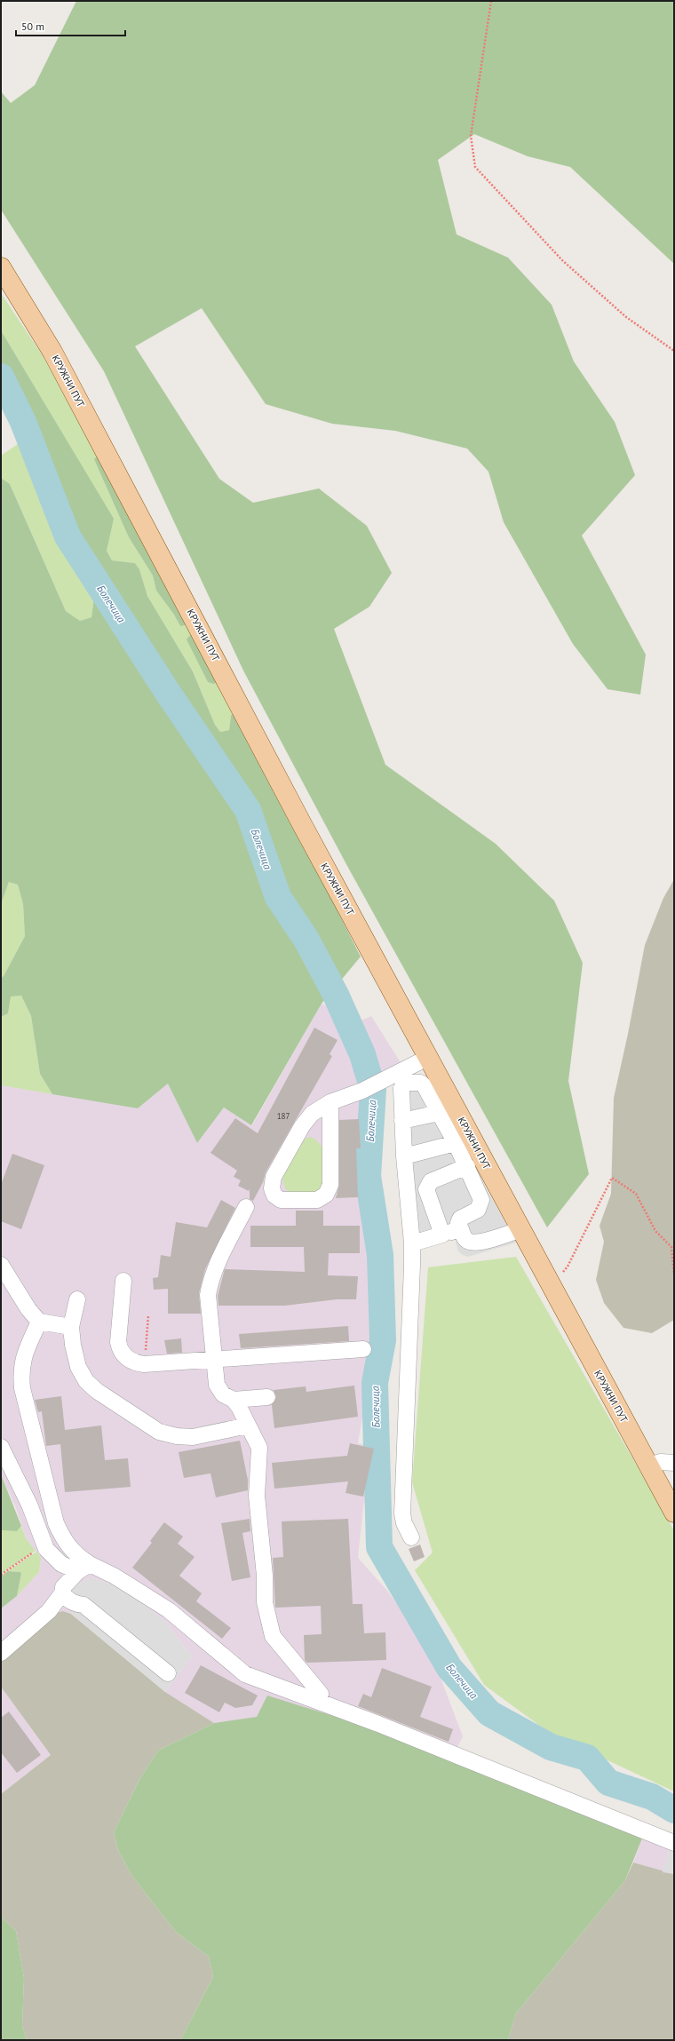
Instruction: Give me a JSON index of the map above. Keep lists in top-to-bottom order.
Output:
{
  "streets": {
    "main road": ["КРУЖНИ ПУТ"]
  },
  "water": ["Болечица"],
  "house_numbers": ["187"],
  "scale_bar": "50 m"
}
